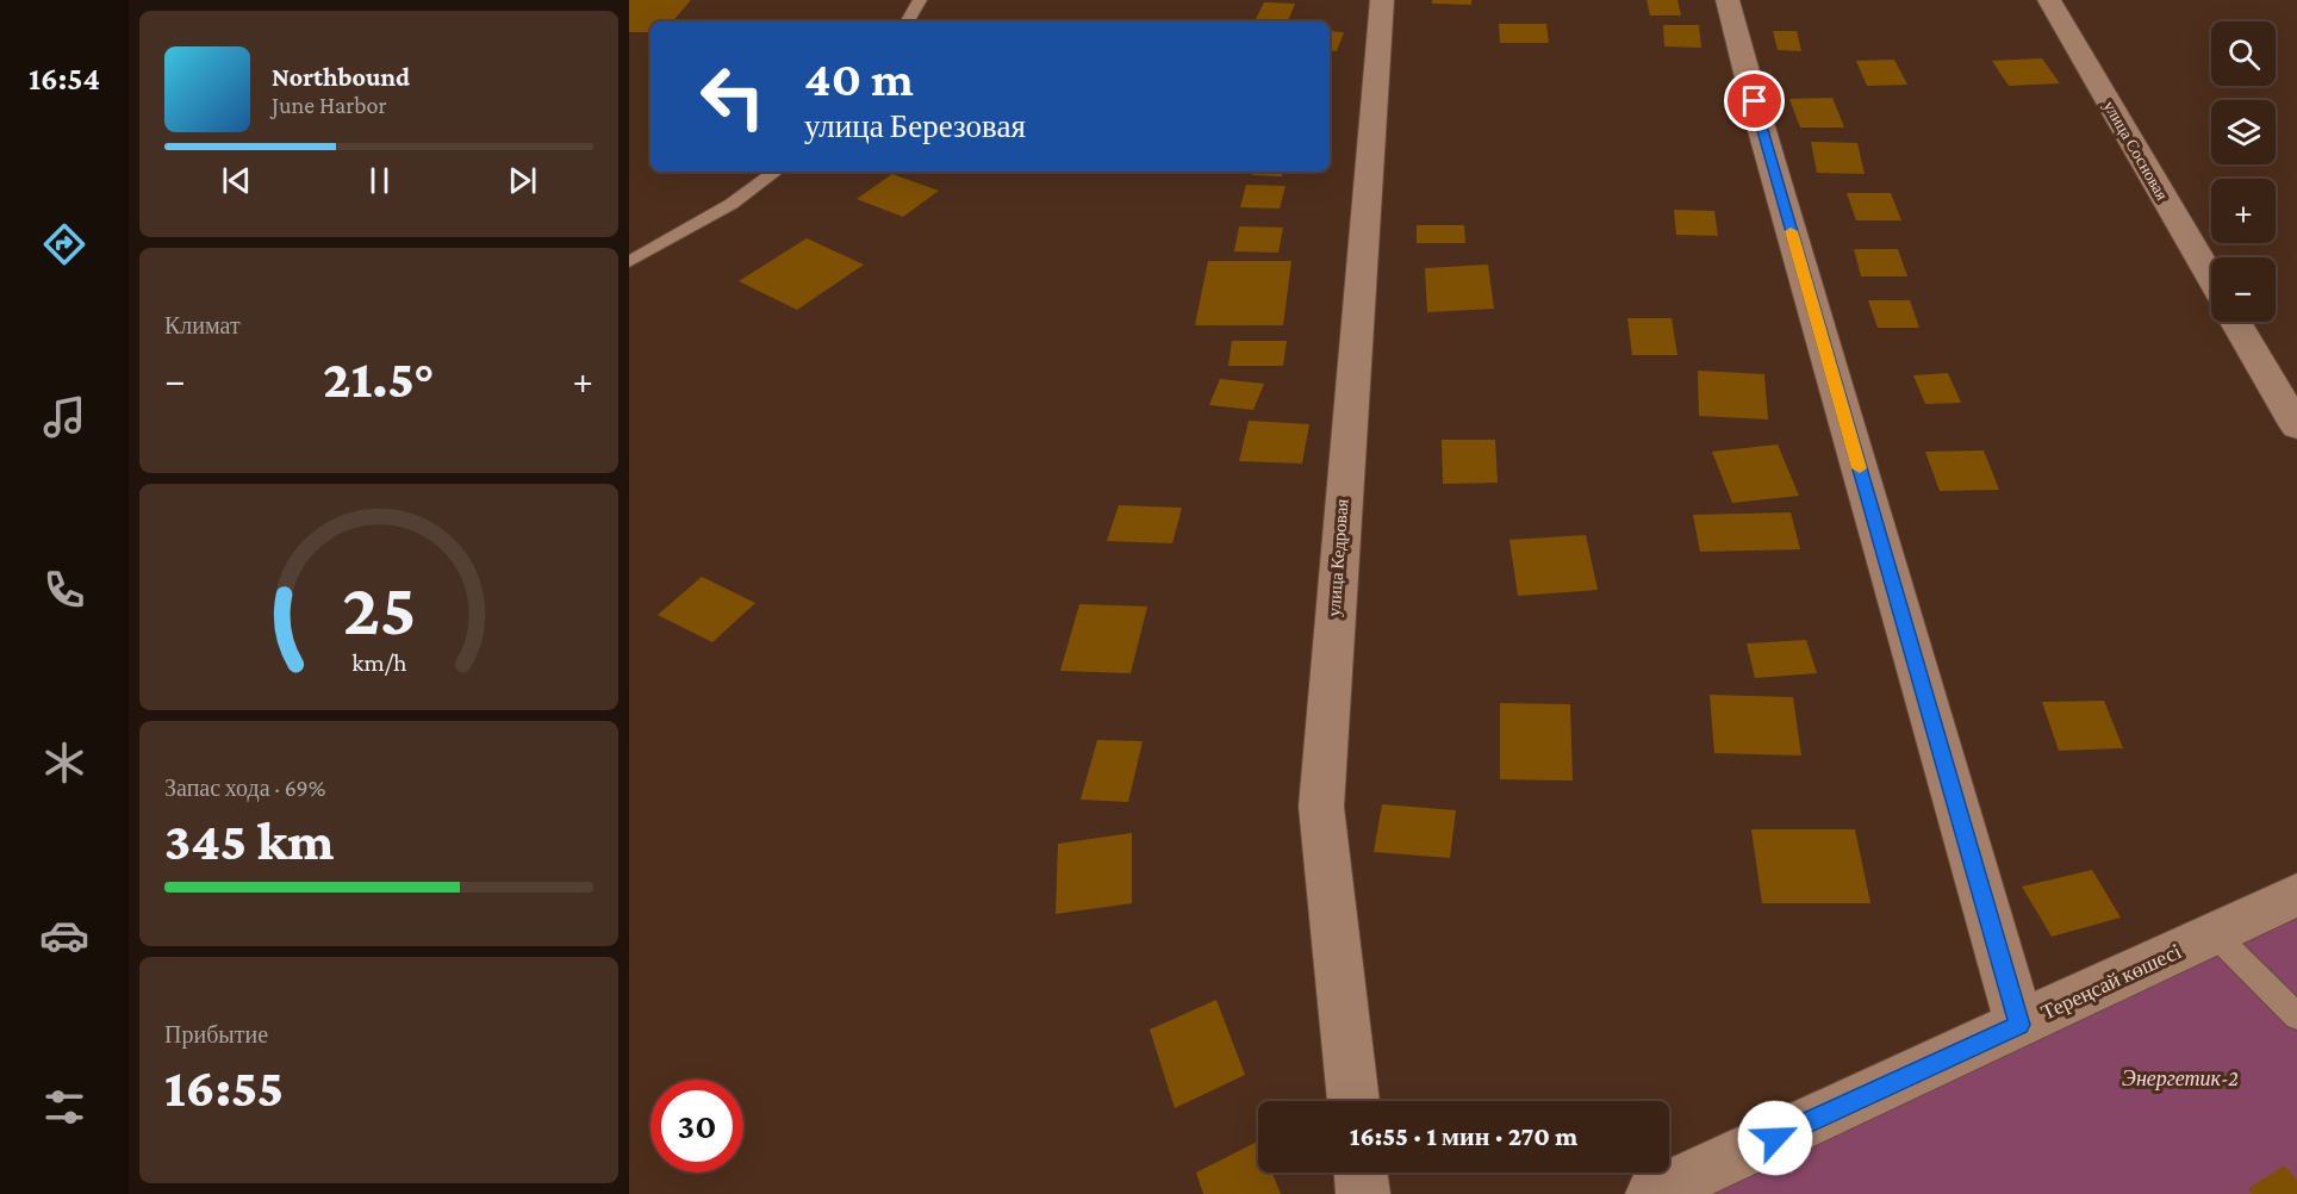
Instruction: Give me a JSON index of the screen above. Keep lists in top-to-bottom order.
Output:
{
  "streets": {
    "street": ["улица Сосновая", "улица Кедровая", "Тереңсай көшесі"]
  },
  "parks": ["Энергетик-2"],
  "page": {
    "tabs": "16:54",
    "map_buttons": ["+", "−"],
    "turn": ["40 m", "улица Березовая"],
    "song": ["Northbound", "June Harbor"],
    "tile": [
      "Климат",
      ["Запас хода · 69%", "345 km"],
      ["Прибытие", "16:55"]
    ],
    "heat": ["−", "21.5°", "+"],
    "limit": "30",
    "trip": "16:55 · 1 мин · 270 m",
    "gauge": ["25", "km/h"]
  }
}
